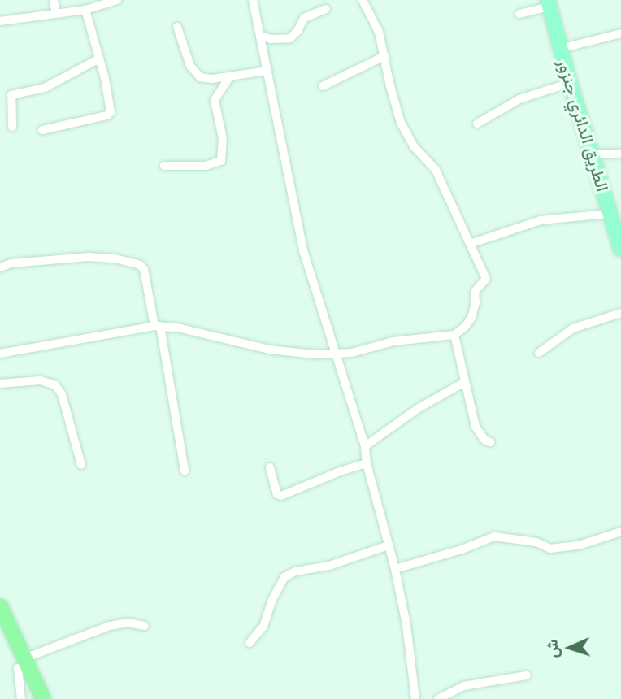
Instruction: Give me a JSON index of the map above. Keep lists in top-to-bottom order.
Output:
{
  "streets": {
    "main road": ["الطريق الدائري جنزور"]
  },
  "north": "left"
}
